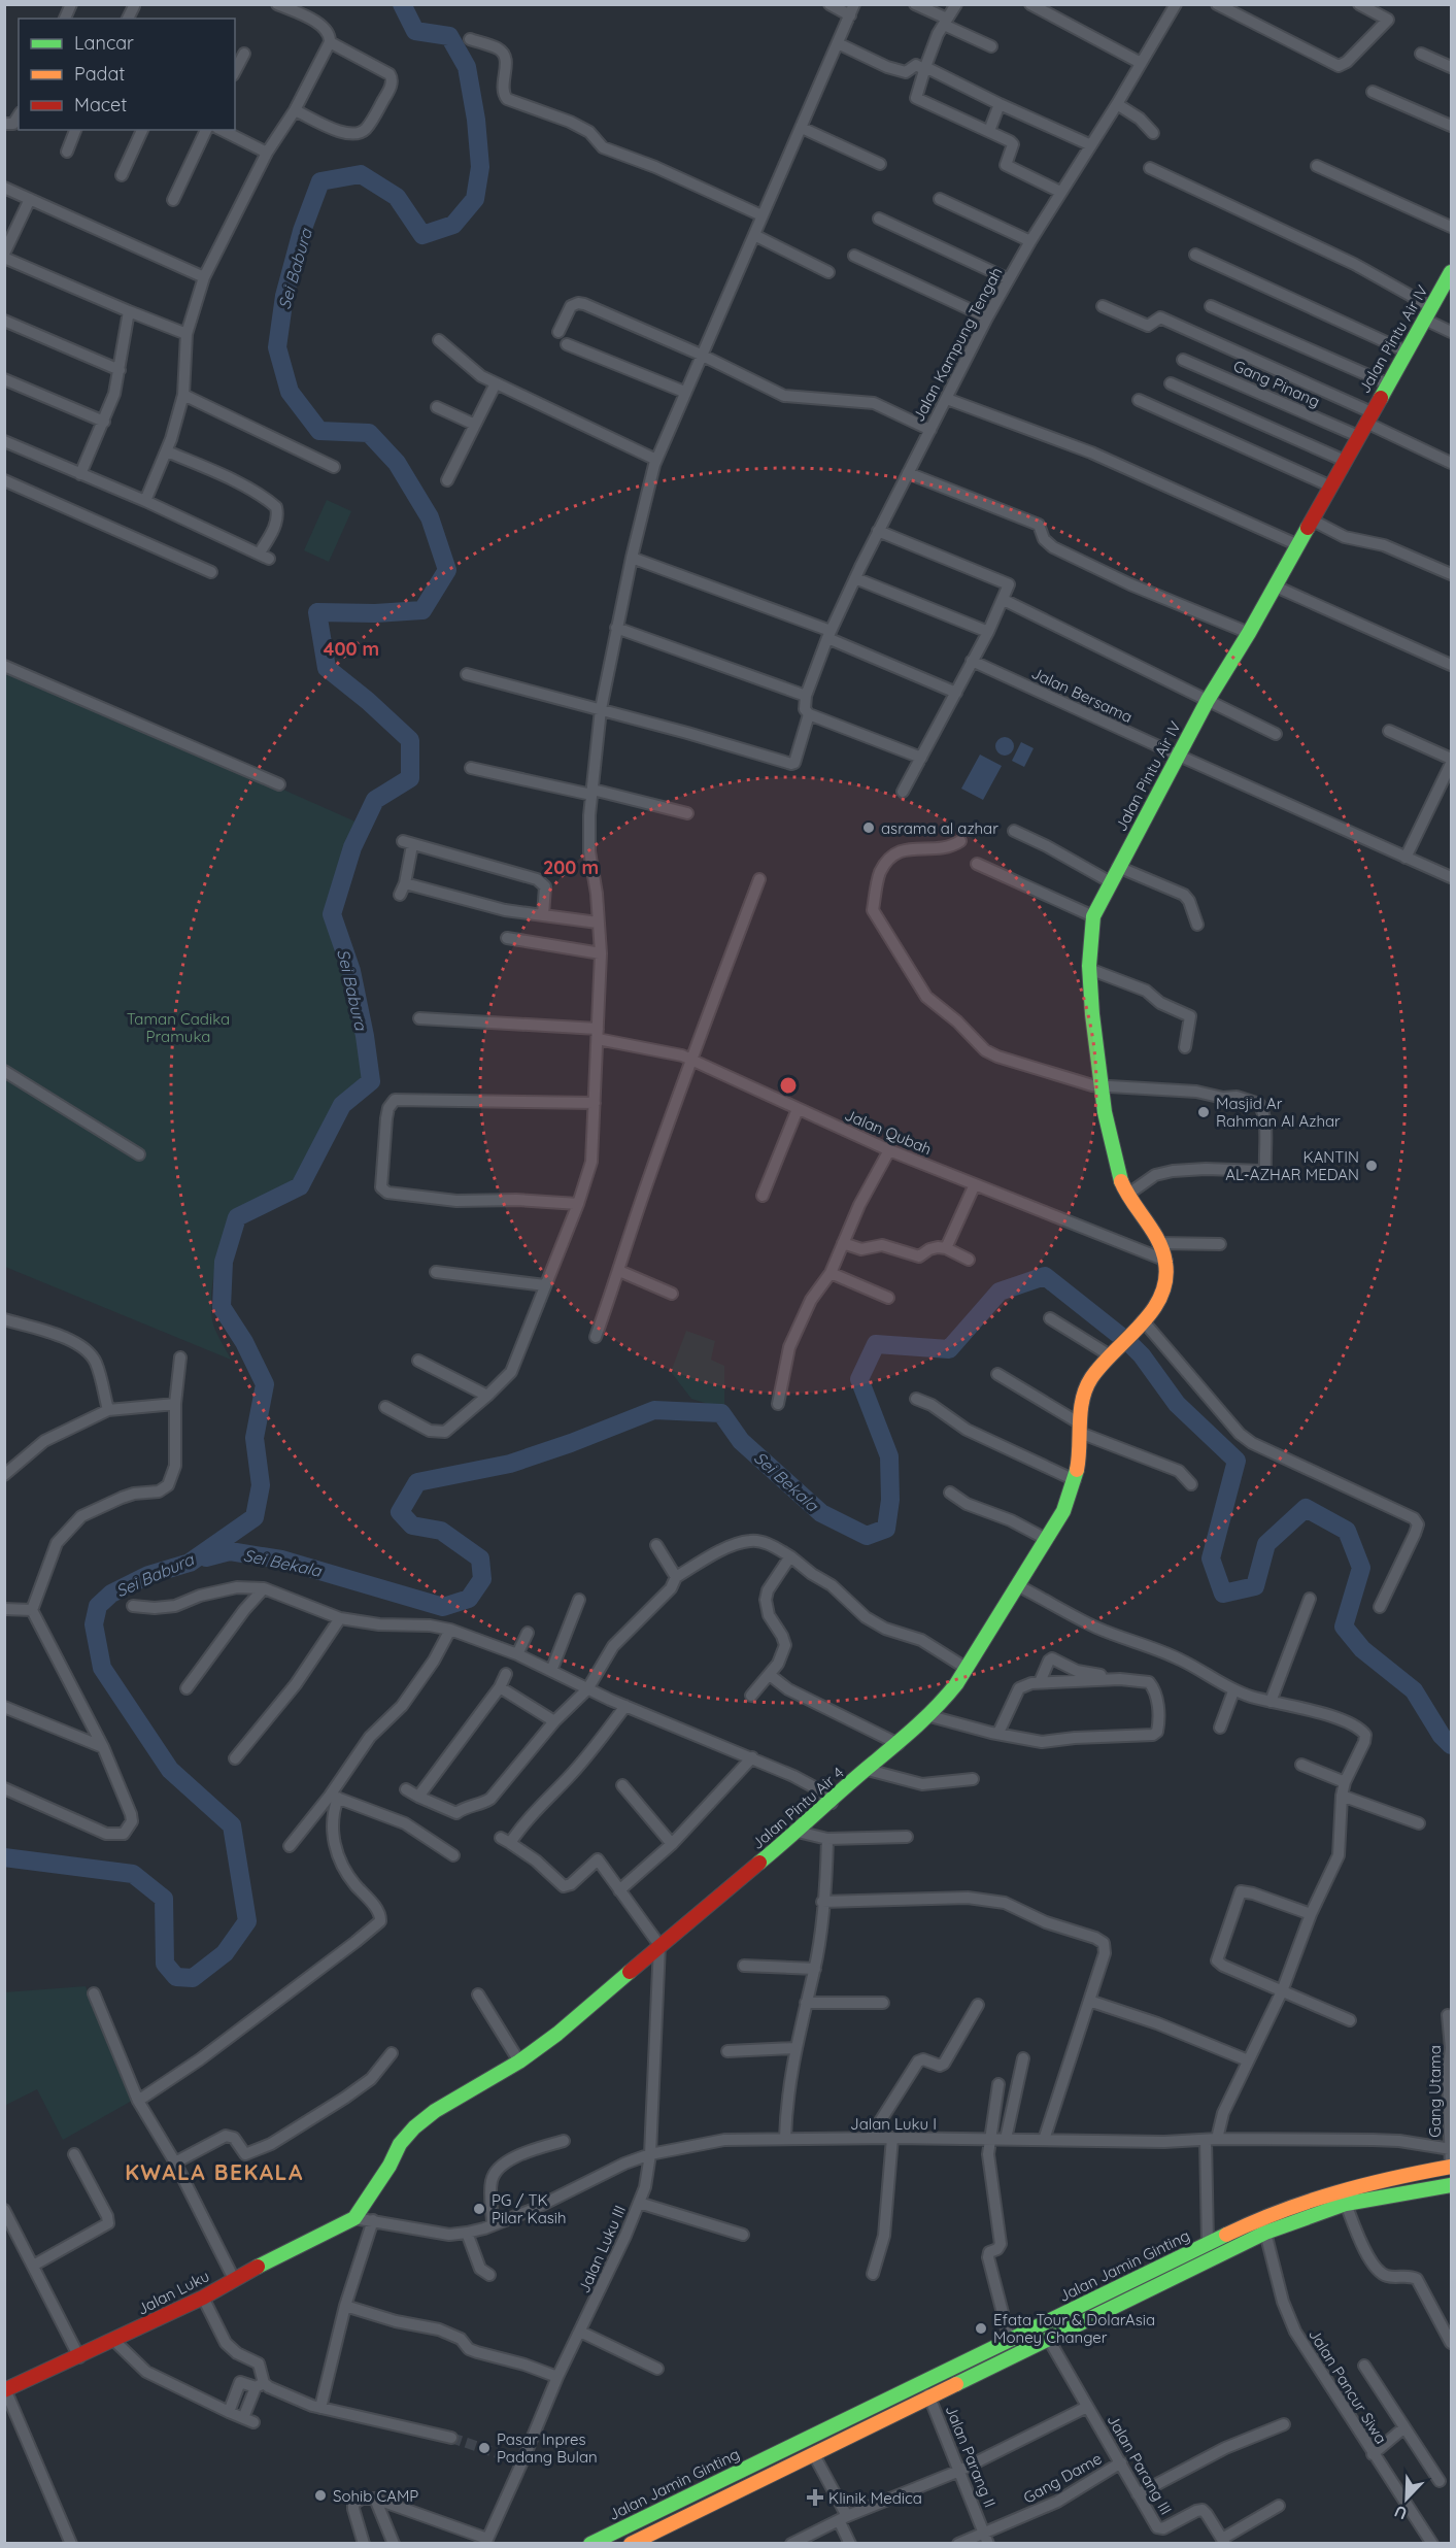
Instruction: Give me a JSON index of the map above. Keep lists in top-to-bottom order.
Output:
{
  "streets": {
    "main road": [
      "Jalan Pintu Air IV",
      "Jalan Pintu Air 4",
      "Jalan Jamin Ginting",
      "Jalan Luku"
    ],
    "street": [
      "Jalan Kampung Tengah",
      "Gang Pinang",
      "Jalan Bersama",
      "Jalan Qubah",
      "Gang Utama",
      "Jalan Luku I",
      "Jalan Luku III",
      "Jalan Pancur Siwa",
      "Jalan Parang II",
      "Jalan Parang III",
      "Gang Dame"
    ]
  },
  "crossings": [
    ["Jalan Pintu Air IV", "Gang Pinang"],
    ["Jalan Pintu Air IV", "Jalan Bersama"],
    ["Jalan Pintu Air IV", "Jalan Qubah"],
    ["Jalan Pintu Air 4", "Jalan Luku I"],
    ["Jalan Pintu Air 4", "Jalan Luku III"],
    ["Jalan Pintu Air 4", "Jalan Luku"],
    ["Gang Utama", "Jalan Luku I"],
    ["Gang Utama", "Jalan Jamin Ginting"],
    ["Jalan Luku I", "Jalan Luku III"],
    ["Jalan Luku I", "Jalan Luku"],
    ["Jalan Jamin Ginting", "Jalan Pancur Siwa"],
    ["Jalan Jamin Ginting", "Jalan Parang II"],
    ["Jalan Jamin Ginting", "Jalan Parang III"],
    ["Jalan Parang II", "Gang Dame"],
    ["Jalan Parang III", "Gang Dame"]
  ],
  "districts": ["KWALA BEKALA"],
  "water": ["Sei Babura", "Sei Bekala"],
  "parks": ["Taman Cadika Pramuka"],
  "places": {
    "other": [
      "asrama al azhar",
      "Masjid Ar Rahman Al Azhar",
      "KANTIN AL-AZHAR MEDAN",
      "PG / TK Pilar Kasih",
      "Efata Tour & DolarAsia Money Changer",
      "Pasar Inpres Padang Bulan",
      "Sohib CAMP"
    ],
    "health": ["Klinik Medica"]
  },
  "legend": ["Lancar", "Padat", "Macet"],
  "north": "bottom left",
  "rings": ["400 m", "200 m"]
}
